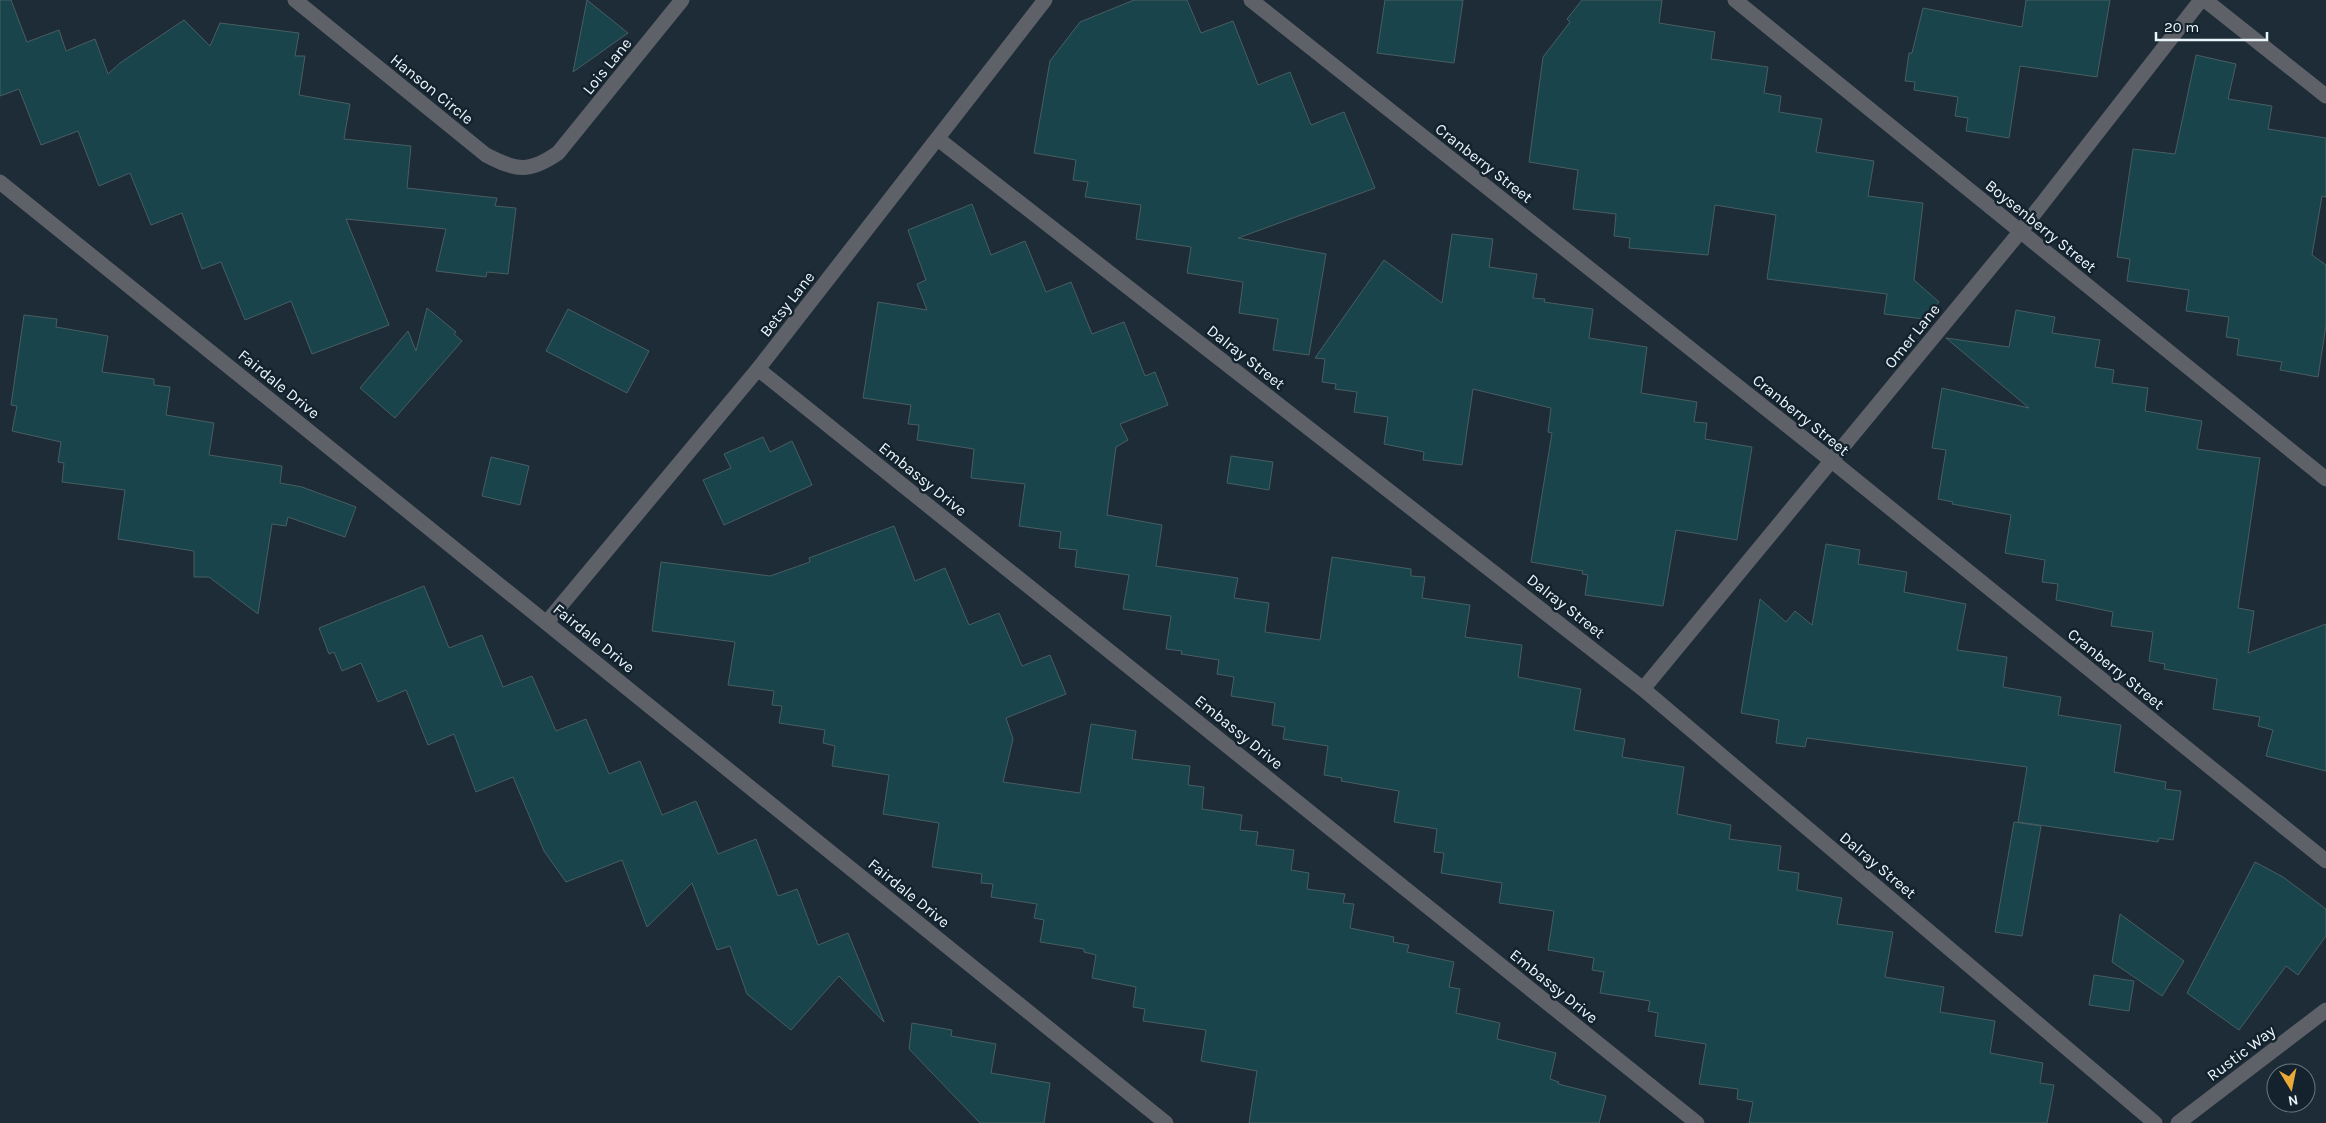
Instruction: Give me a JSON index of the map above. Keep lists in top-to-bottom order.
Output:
{
  "streets": {
    "street": [
      "Lois Lane",
      "Hanson Circle",
      "Cranberry Street",
      "Boysenberry Street",
      "Betsy Lane",
      "Omer Lane",
      "Dalray Street",
      "Fairdale Drive",
      "Embassy Drive",
      "Rustic Way"
    ]
  },
  "crossings": [
    ["Lois Lane", "Hanson Circle"],
    ["Cranberry Street", "Omer Lane"],
    ["Boysenberry Street", "Omer Lane"],
    ["Betsy Lane", "Dalray Street"],
    ["Betsy Lane", "Fairdale Drive"],
    ["Betsy Lane", "Embassy Drive"],
    ["Omer Lane", "Dalray Street"]
  ],
  "scale_bar": "20 m",
  "north": "bottom"
}
